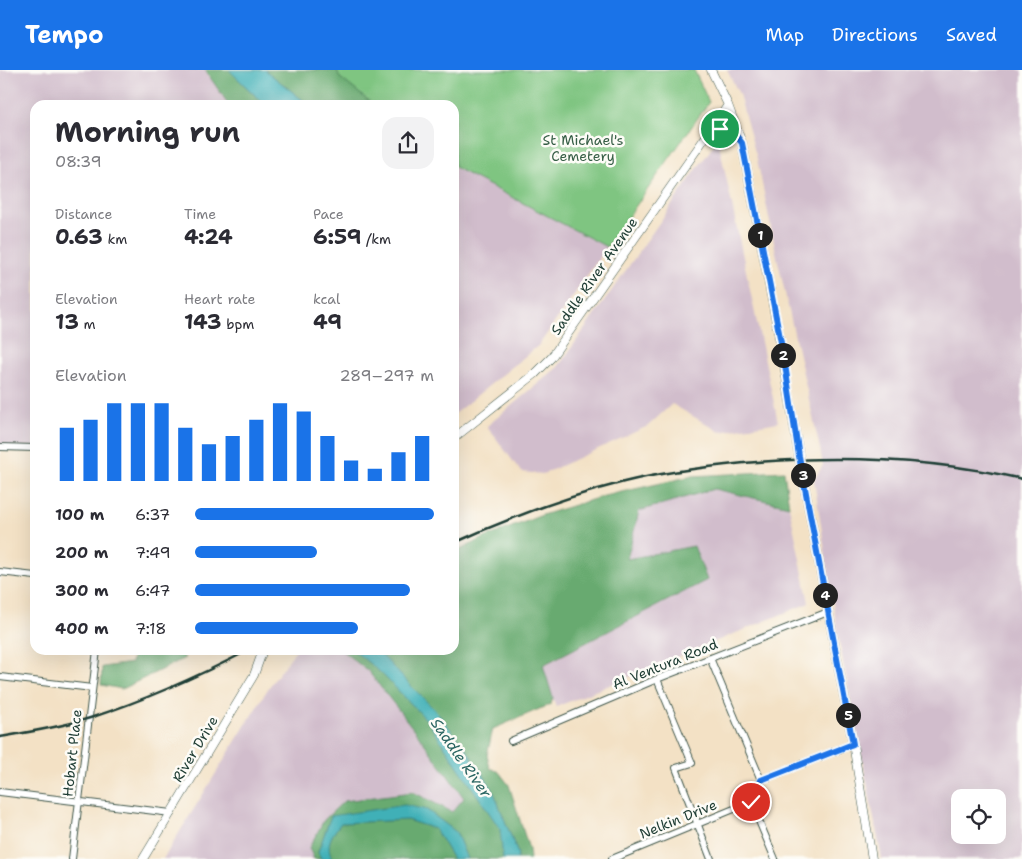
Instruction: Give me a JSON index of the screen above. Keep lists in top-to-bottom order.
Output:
{
  "streets": {
    "street": [
      "Saddle River Avenue",
      "Al Ventura Road",
      "River Drive",
      "Hobart Place",
      "Nelkin Drive"
    ]
  },
  "water": ["Saddle River"],
  "parks": ["St Michael's Cemetery"],
  "page": {
    "header": "Tempo",
    "nav": ["Map", "Directions", "Saved"],
    "heading": ["Morning run", "08:39"],
    "stats": [
      ["Distance", "0.63 km"],
      ["Time", "4:24"],
      ["Pace", "6:59 /km"],
      ["Elevation", "13 m"],
      ["Heart rate", "143 bpm"],
      ["kcal", "49"]
    ],
    "pins": [
      "1",
      "2",
      "3",
      "4",
      "5"
    ],
    "chart": ["Elevation", "289–297 m"],
    "list": [
      {
        "name": "100 m",
        "note": "6:37"
      },
      {
        "name": "200 m",
        "note": "7:49"
      },
      {
        "name": "300 m",
        "note": "6:47"
      },
      {
        "name": "400 m",
        "note": "7:18"
      }
    ]
  }
}
